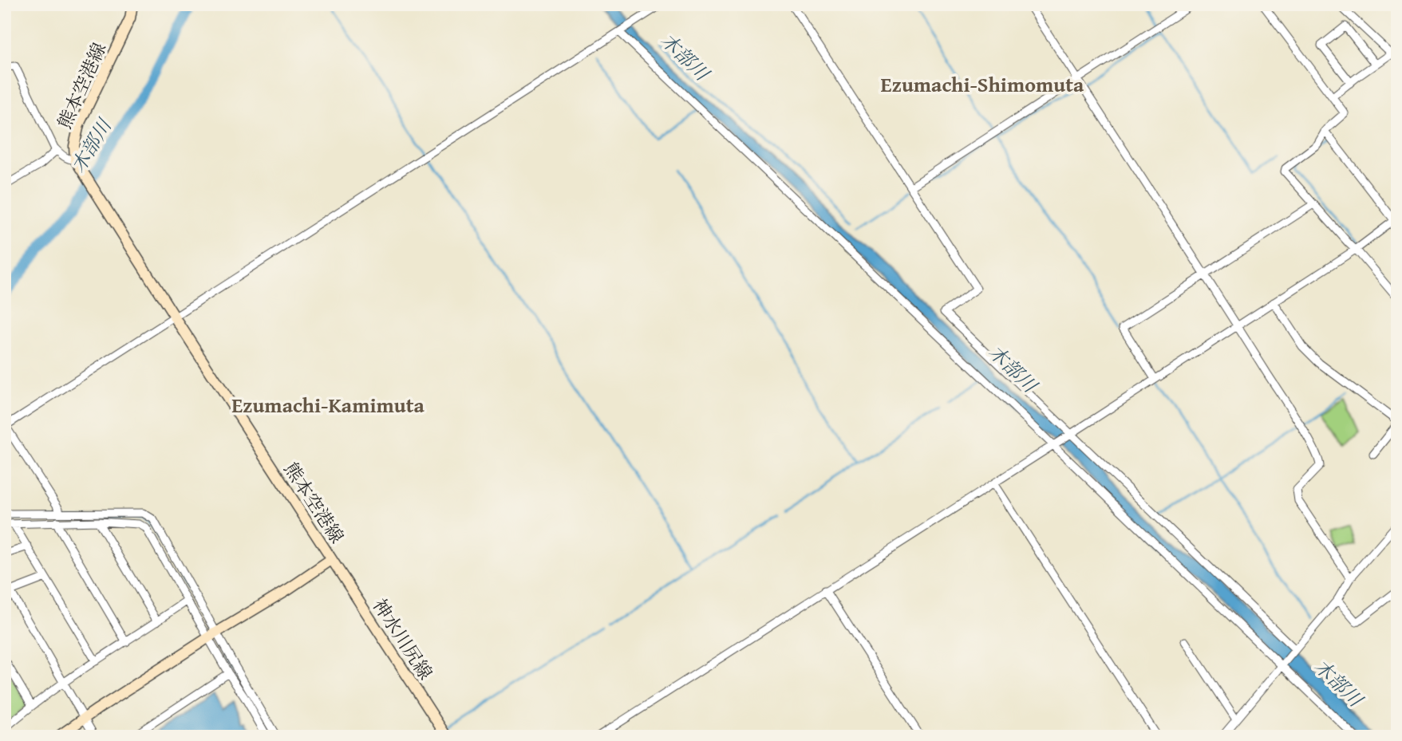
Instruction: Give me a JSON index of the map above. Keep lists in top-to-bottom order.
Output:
{
  "streets": {
    "main road": ["熊本空港線", "神水川尻線"]
  },
  "crossings": [
    ["熊本空港線", "神水川尻線"]
  ],
  "districts": ["Ezumachi-Shimomuta", "Ezumachi-Kamimuta"],
  "water": ["木部川"]
}
